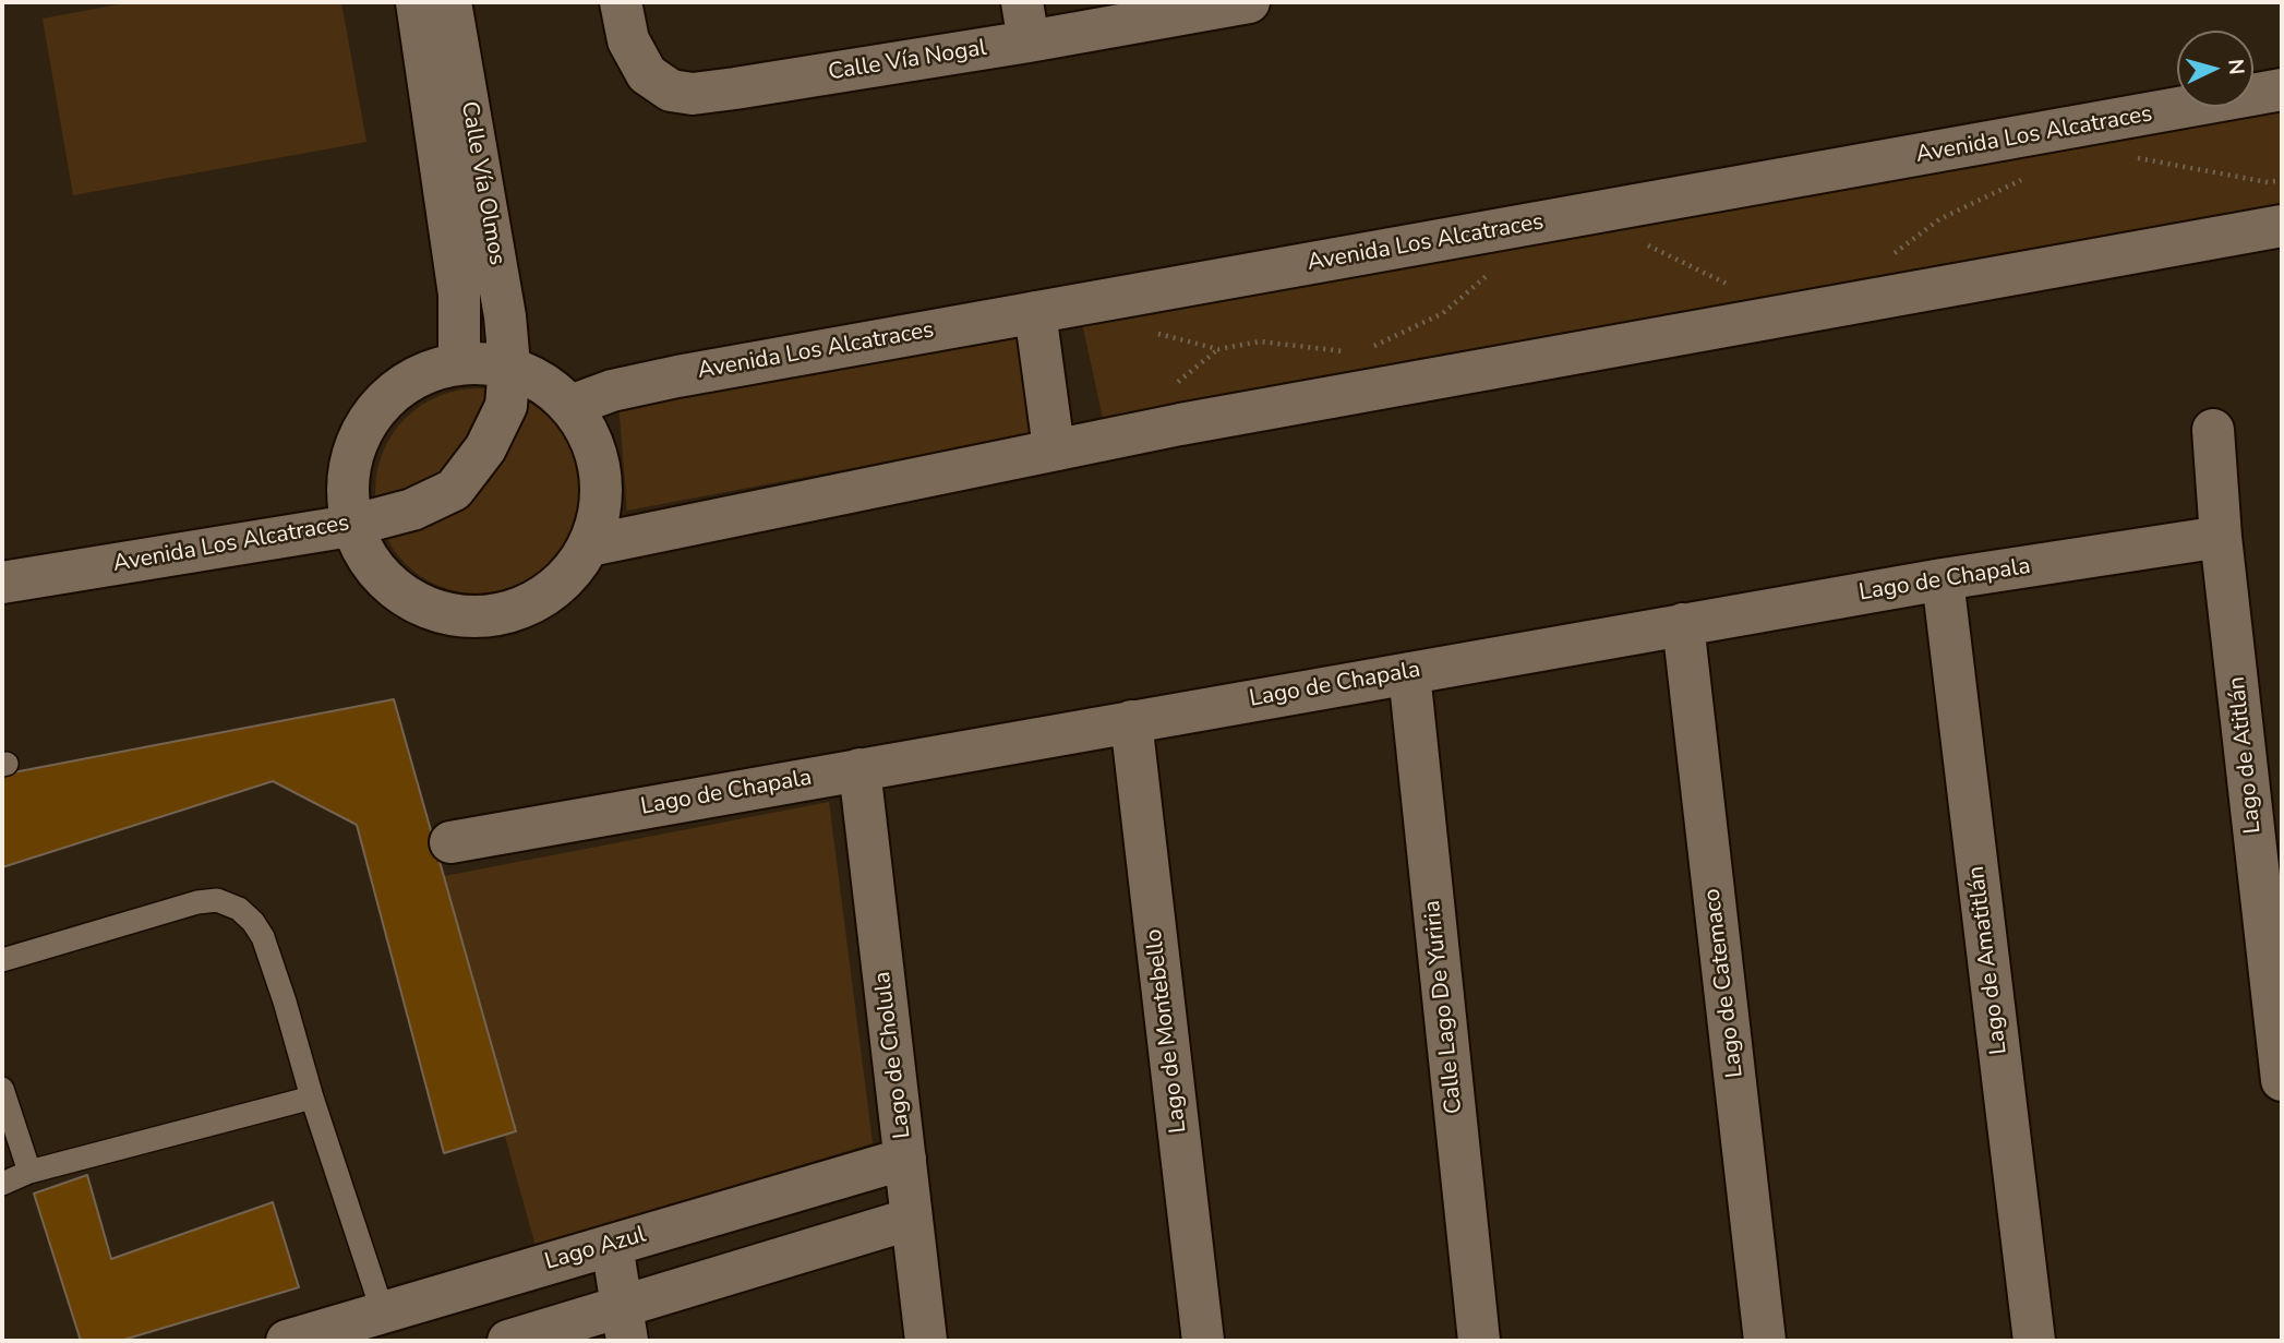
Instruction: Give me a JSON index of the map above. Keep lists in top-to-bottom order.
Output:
{
  "streets": {
    "street": [
      "Calle Vía Nogal",
      "Avenida Los Alcatraces",
      "Calle Vía Olmos",
      "Lago de Chapala",
      "Lago de Atitlán",
      "Lago de Amatitlán",
      "Lago de Catemaco",
      "Calle Lago De Yuriria",
      "Lago de Montebello",
      "Lago de Cholula",
      "Lago Azul"
    ]
  },
  "crossings": [
    ["Avenida Los Alcatraces", "Calle Vía Olmos"],
    ["Lago de Chapala", "Lago de Atitlán"],
    ["Lago de Chapala", "Lago de Amatitlán"],
    ["Lago de Chapala", "Lago de Catemaco"],
    ["Lago de Chapala", "Calle Lago De Yuriria"],
    ["Lago de Chapala", "Lago de Montebello"],
    ["Lago de Chapala", "Lago de Cholula"],
    ["Lago de Cholula", "Lago Azul"]
  ],
  "north": "right"
}
